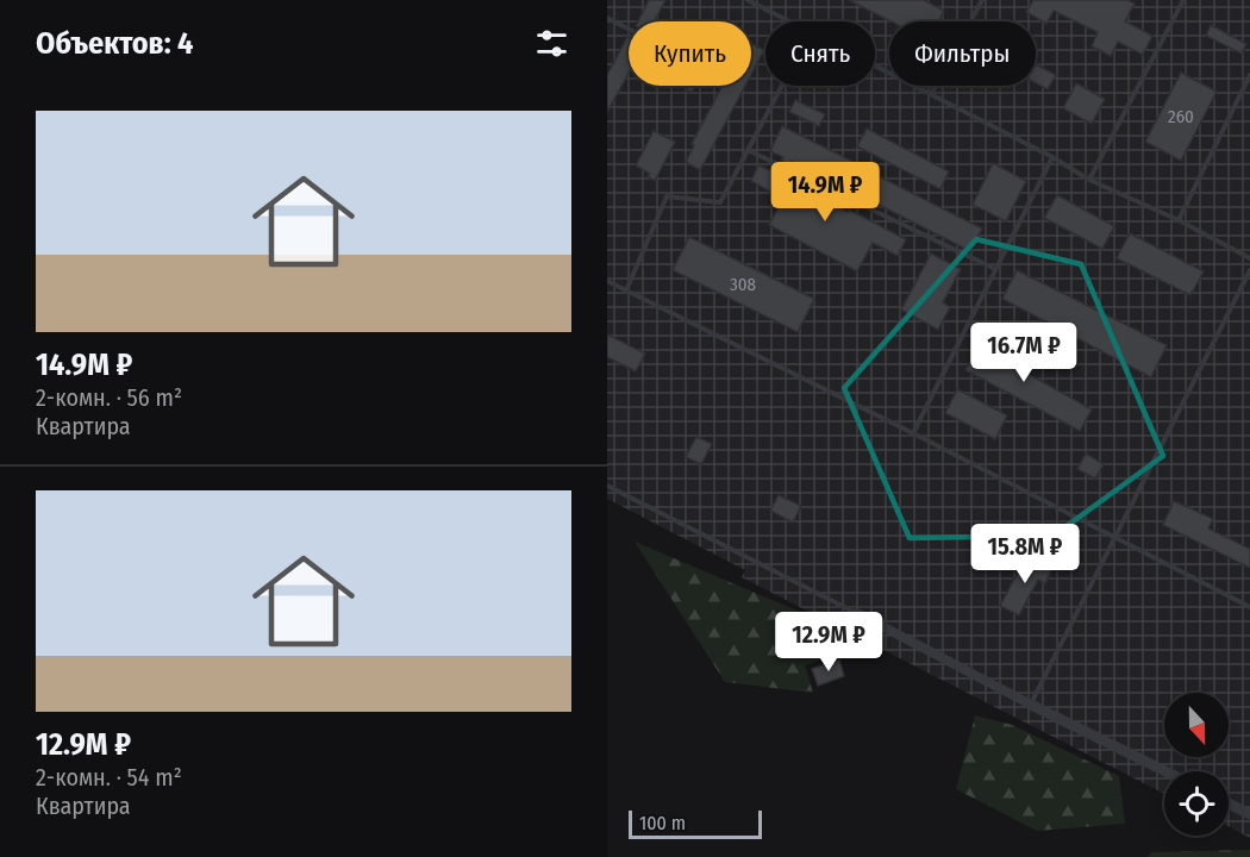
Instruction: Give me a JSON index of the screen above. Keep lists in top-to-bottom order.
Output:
{
  "house_numbers": ["260", "308"],
  "scale_bar": "100 m",
  "north": "bottom",
  "page": {
    "heading": "Объектов: 4",
    "chip": ["Купить", "Снять", "Фильтры"],
    "list": [
      {
        "name": "14.9M ₽",
        "note": "2-комн. · 56 m² · Квартира"
      },
      {
        "name": "12.9M ₽",
        "note": "2-комн. · 54 m² · Квартира"
      }
    ],
    "price": [
      "14.9M ₽",
      "16.7M ₽",
      "15.8M ₽",
      "12.9M ₽"
    ],
    "scale": "100 m"
  }
}
